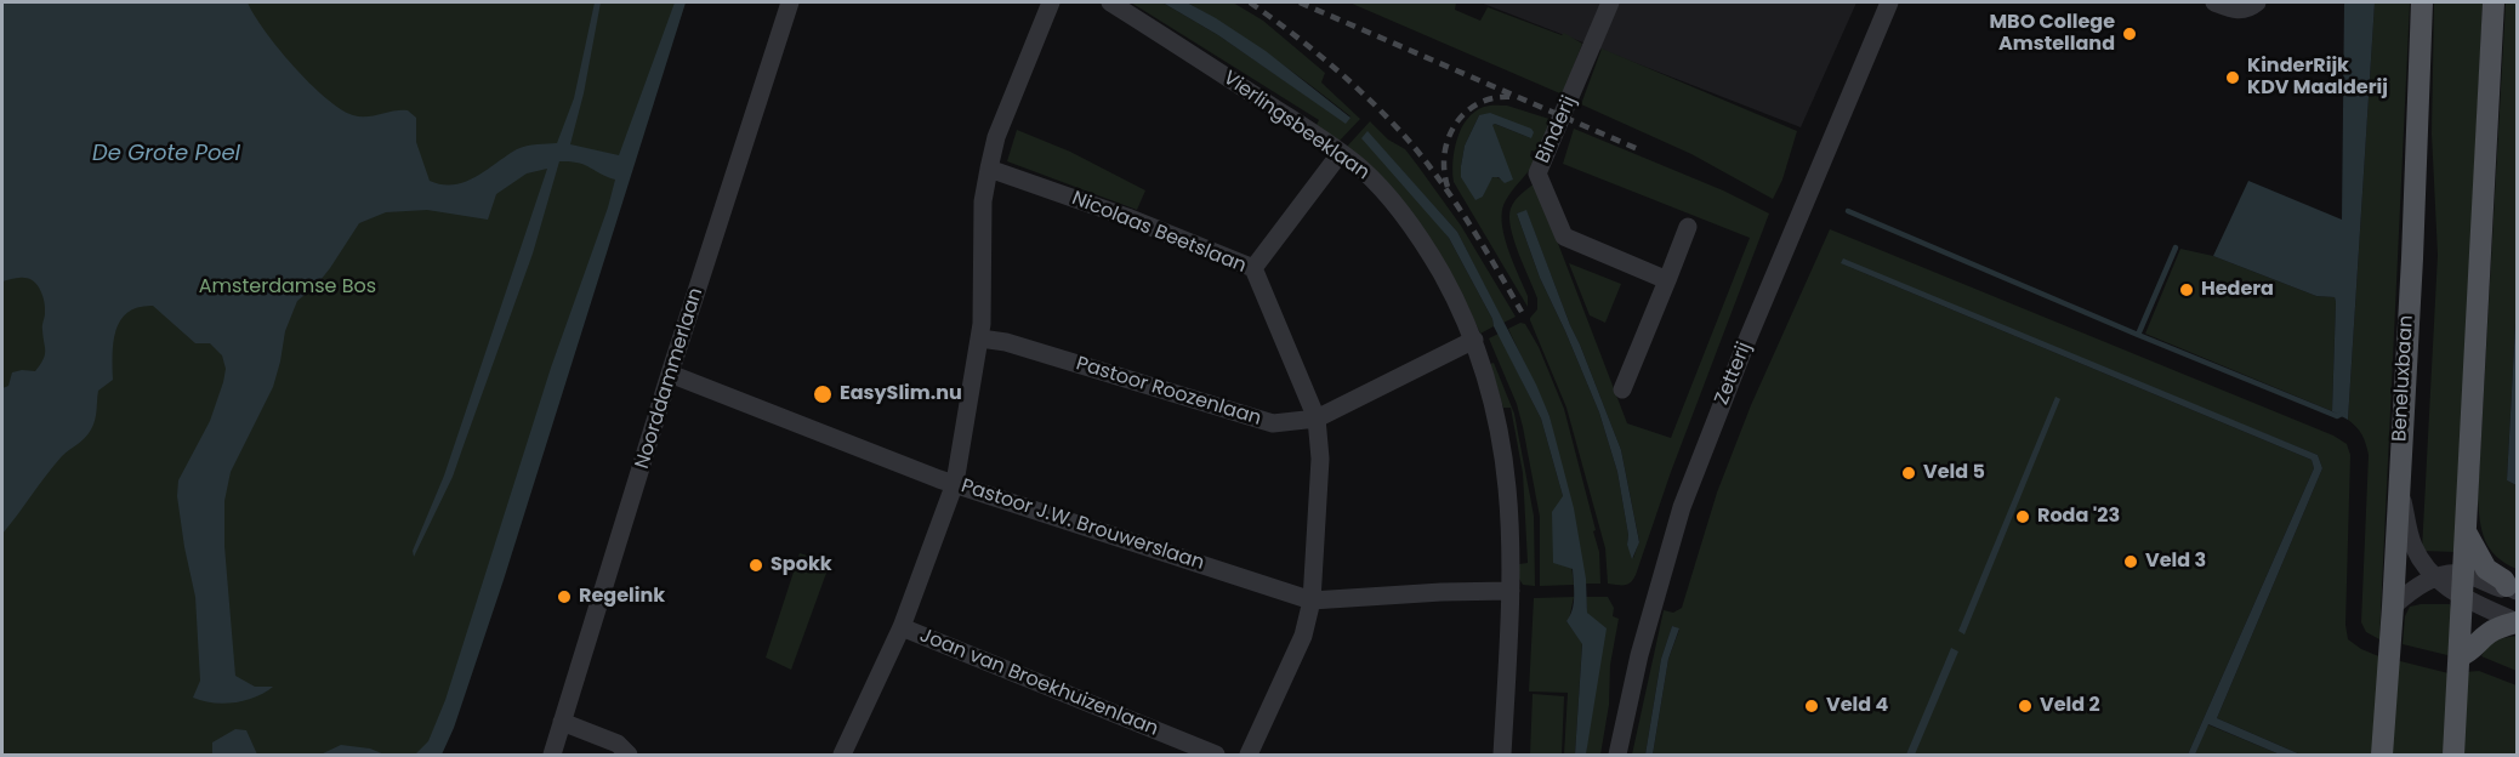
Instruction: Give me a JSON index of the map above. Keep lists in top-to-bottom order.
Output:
{
  "streets": {
    "main road": ["Beneluxbaan"],
    "street": [
      "Vierlingsbeeklaan",
      "Binderij",
      "Nicolaas Beetslaan",
      "Zetterij",
      "Noorddammerlaan",
      "Pastoor Roozenlaan",
      "Pastoor J.W. Brouwerslaan",
      "Joan van Broekhuizenlaan"
    ]
  },
  "crossings": [
    ["Vierlingsbeeklaan", "Pastoor Roozenlaan"],
    ["Vierlingsbeeklaan", "Pastoor J.W. Brouwerslaan"],
    ["Nicolaas Beetslaan", "Pastoor Roozenlaan"],
    ["Nicolaas Beetslaan", "Pastoor J.W. Brouwerslaan"],
    ["Noorddammerlaan", "Pastoor J.W. Brouwerslaan"]
  ],
  "water": ["De Grote Poel"],
  "parks": ["Amsterdamse Bos"],
  "places": [
    "MBO College Amstelland",
    "KinderRijk KDV Maalderij",
    "Hedera",
    "EasySlim.nu",
    "Veld 5",
    "Roda '23",
    "Veld 3",
    "Spokk",
    "Regelink",
    "Veld 4",
    "Veld 2"
  ]
}
